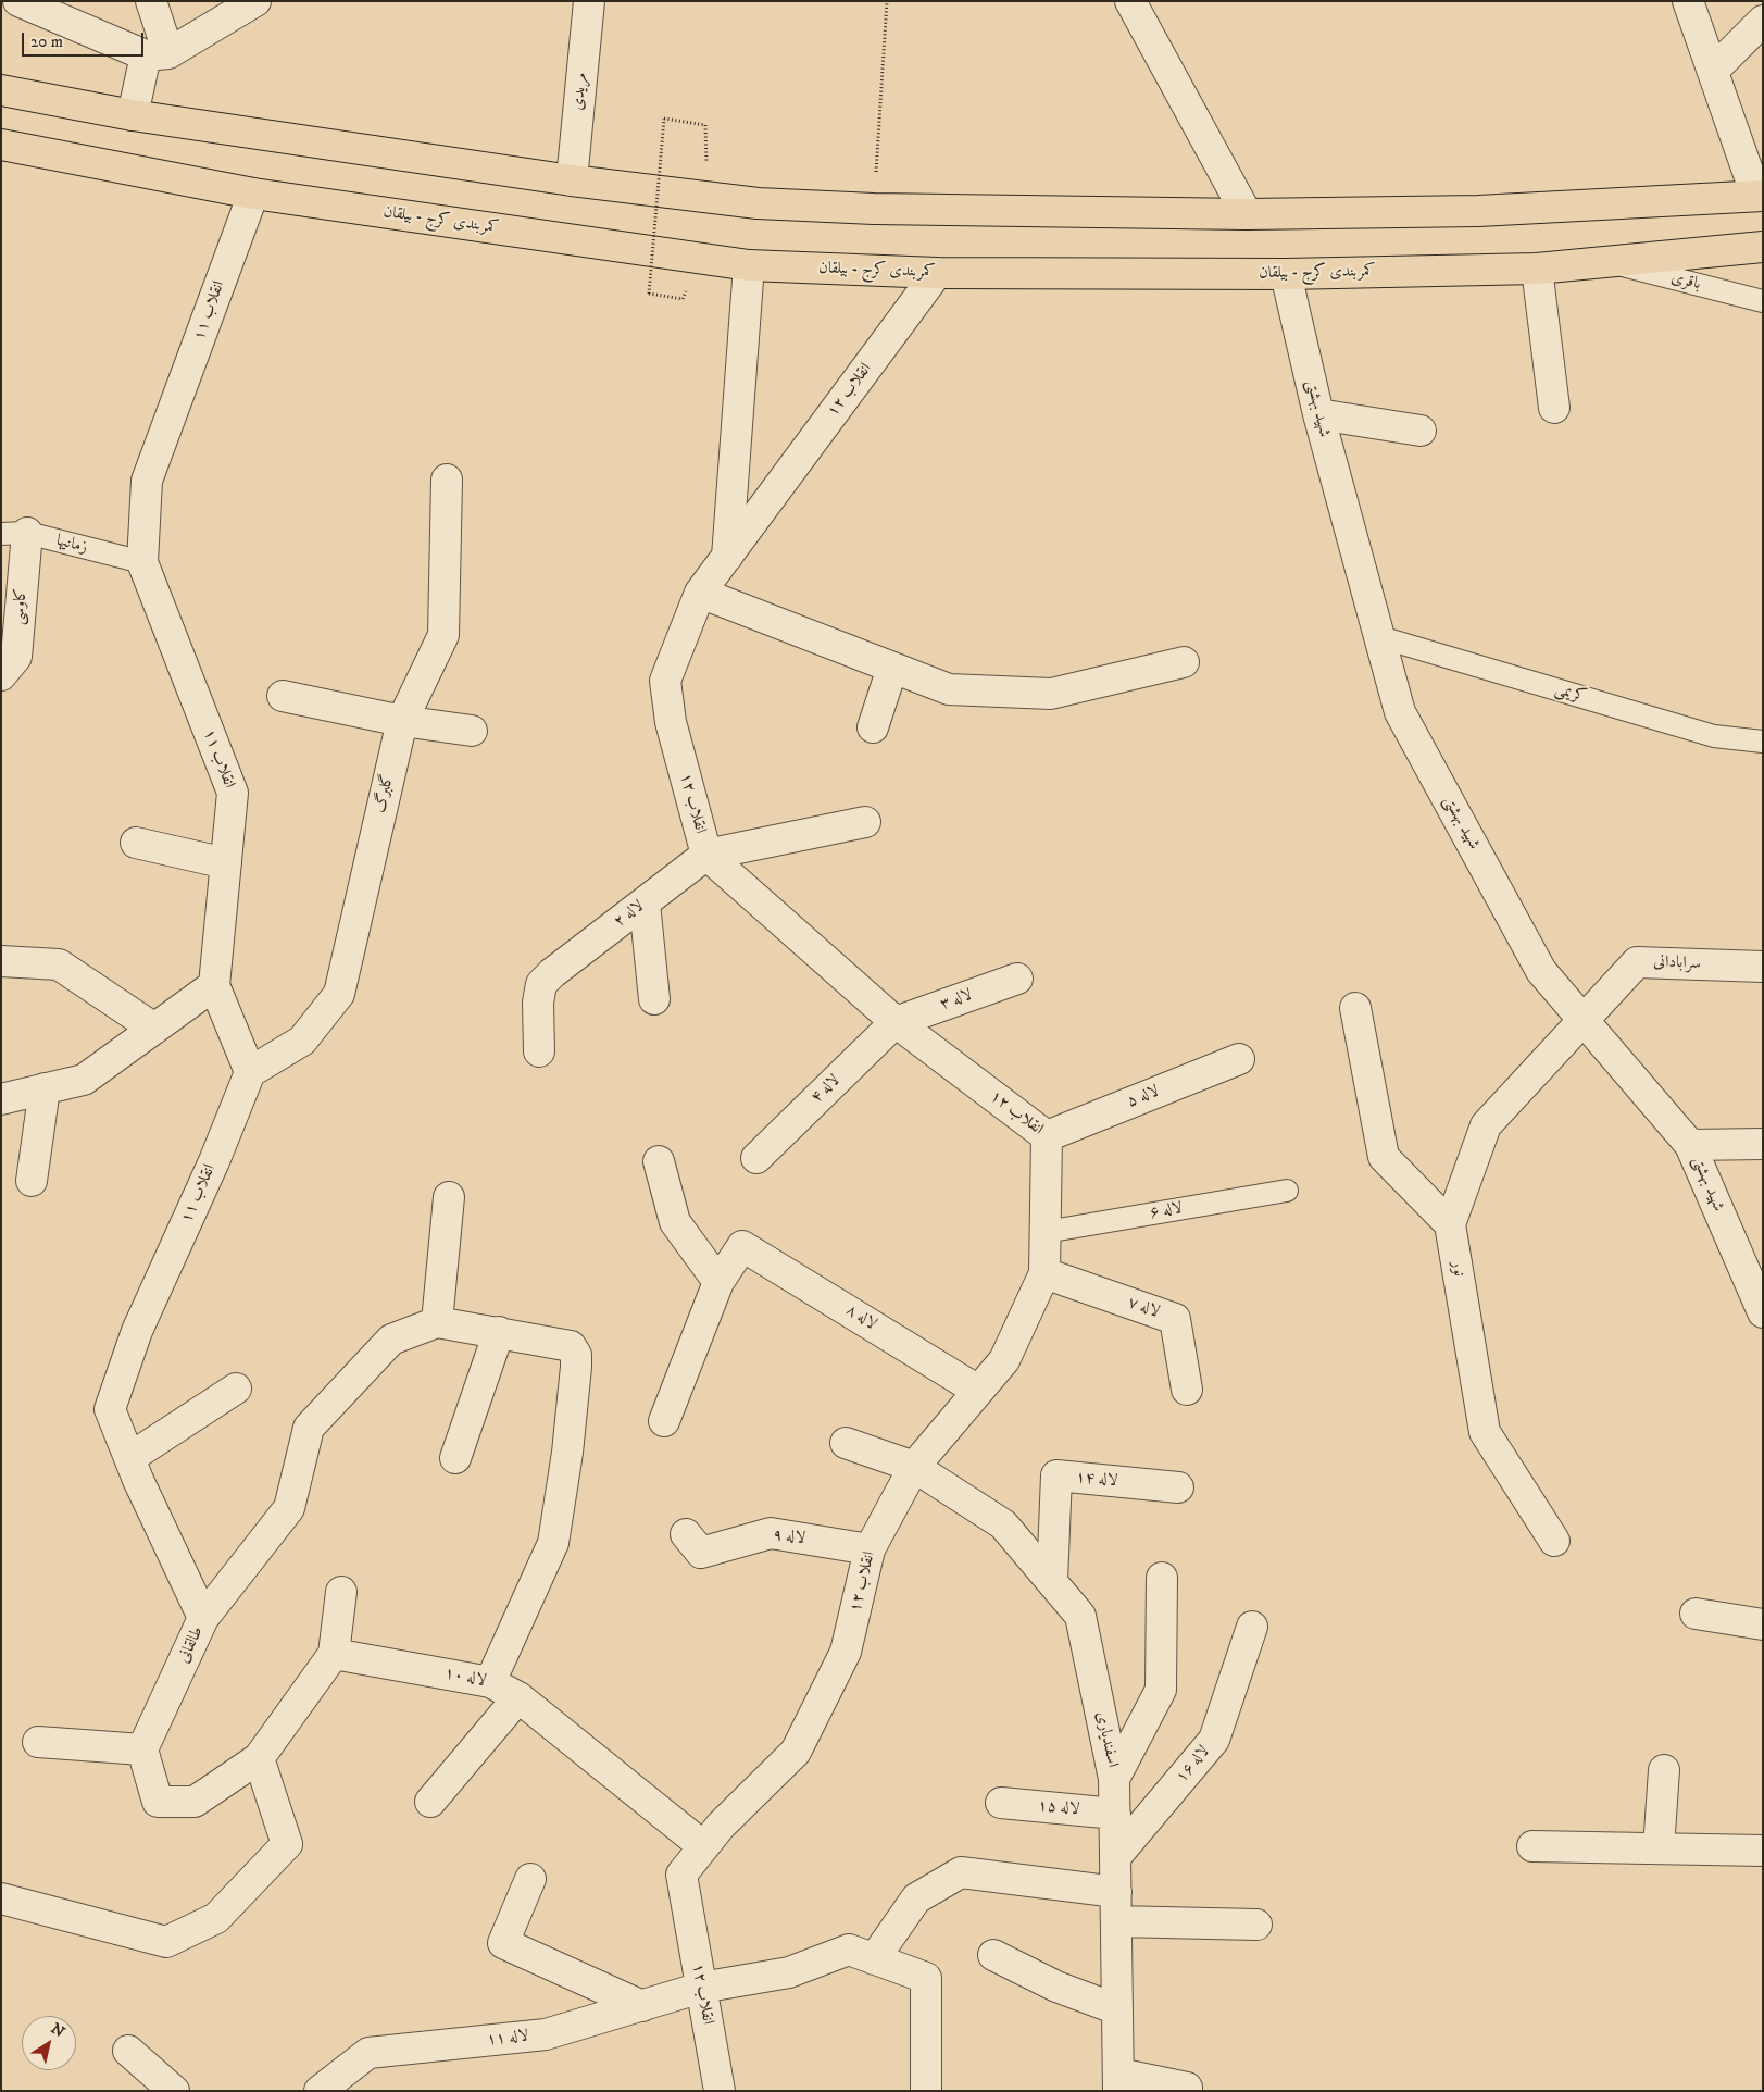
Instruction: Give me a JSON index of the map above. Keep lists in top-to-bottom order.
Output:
{
  "streets": {
    "highway": ["کمربندی کرج - بیلقان"],
    "street": [
      "مریدی",
      "انقلاب ۱۱",
      "انقلاب ۱۲",
      "شهید بهشتی",
      "کاوسی",
      "گلبرگ",
      "لاله ۲",
      "سرابادانی",
      "لاله ۳",
      "لاله ۴",
      "لاله ۵",
      "نور",
      "لاله ۷",
      "لاله ۸",
      "لاله ۱۴",
      "لاله ۹",
      "طالقانی",
      "لاله ۱۰",
      "اسفندیاری",
      "لاله ۱۶",
      "لاله ۱۵",
      "لاله ۱۱"
    ],
    "lane": [
      "باقری",
      "زمانیها",
      "کریمی",
      "لاله ۶"
    ]
  },
  "crossings": [
    ["کمربندی کرج - بیلقان", "باقری"],
    ["کمربندی کرج - بیلقان", "انقلاب ۱۱"],
    ["کمربندی کرج - بیلقان", "انقلاب ۱۲"],
    ["کمربندی کرج - بیلقان", "شهید بهشتی"],
    ["انقلاب ۱۱", "زمانیها"],
    ["انقلاب ۱۱", "گلبرگ"],
    ["انقلاب ۱۱", "طالقانی"],
    ["انقلاب ۱۲", "لاله ۲"],
    ["انقلاب ۱۲", "لاله ۳"],
    ["انقلاب ۱۲", "لاله ۴"],
    ["انقلاب ۱۲", "لاله ۵"],
    ["انقلاب ۱۲", "لاله ۶"],
    ["انقلاب ۱۲", "لاله ۷"],
    ["انقلاب ۱۲", "لاله ۸"],
    ["انقلاب ۱۲", "لاله ۹"],
    ["انقلاب ۱۲", "لاله ۱۰"],
    ["انقلاب ۱۲", "اسفندیاری"],
    ["انقلاب ۱۲", "لاله ۱۱"],
    ["شهید بهشتی", "کریمی"],
    ["شهید بهشتی", "سرابادانی"],
    ["شهید بهشتی", "نور"],
    ["زمانیها", "کاوسی"],
    ["سرابادانی", "نور"],
    ["لاله ۳", "لاله ۴"],
    ["لاله ۱۴", "اسفندیاری"],
    ["اسفندیاری", "لاله ۱۶"],
    ["اسفندیاری", "لاله ۱۵"]
  ],
  "scale_bar": "20 m",
  "north": "top right"
}
